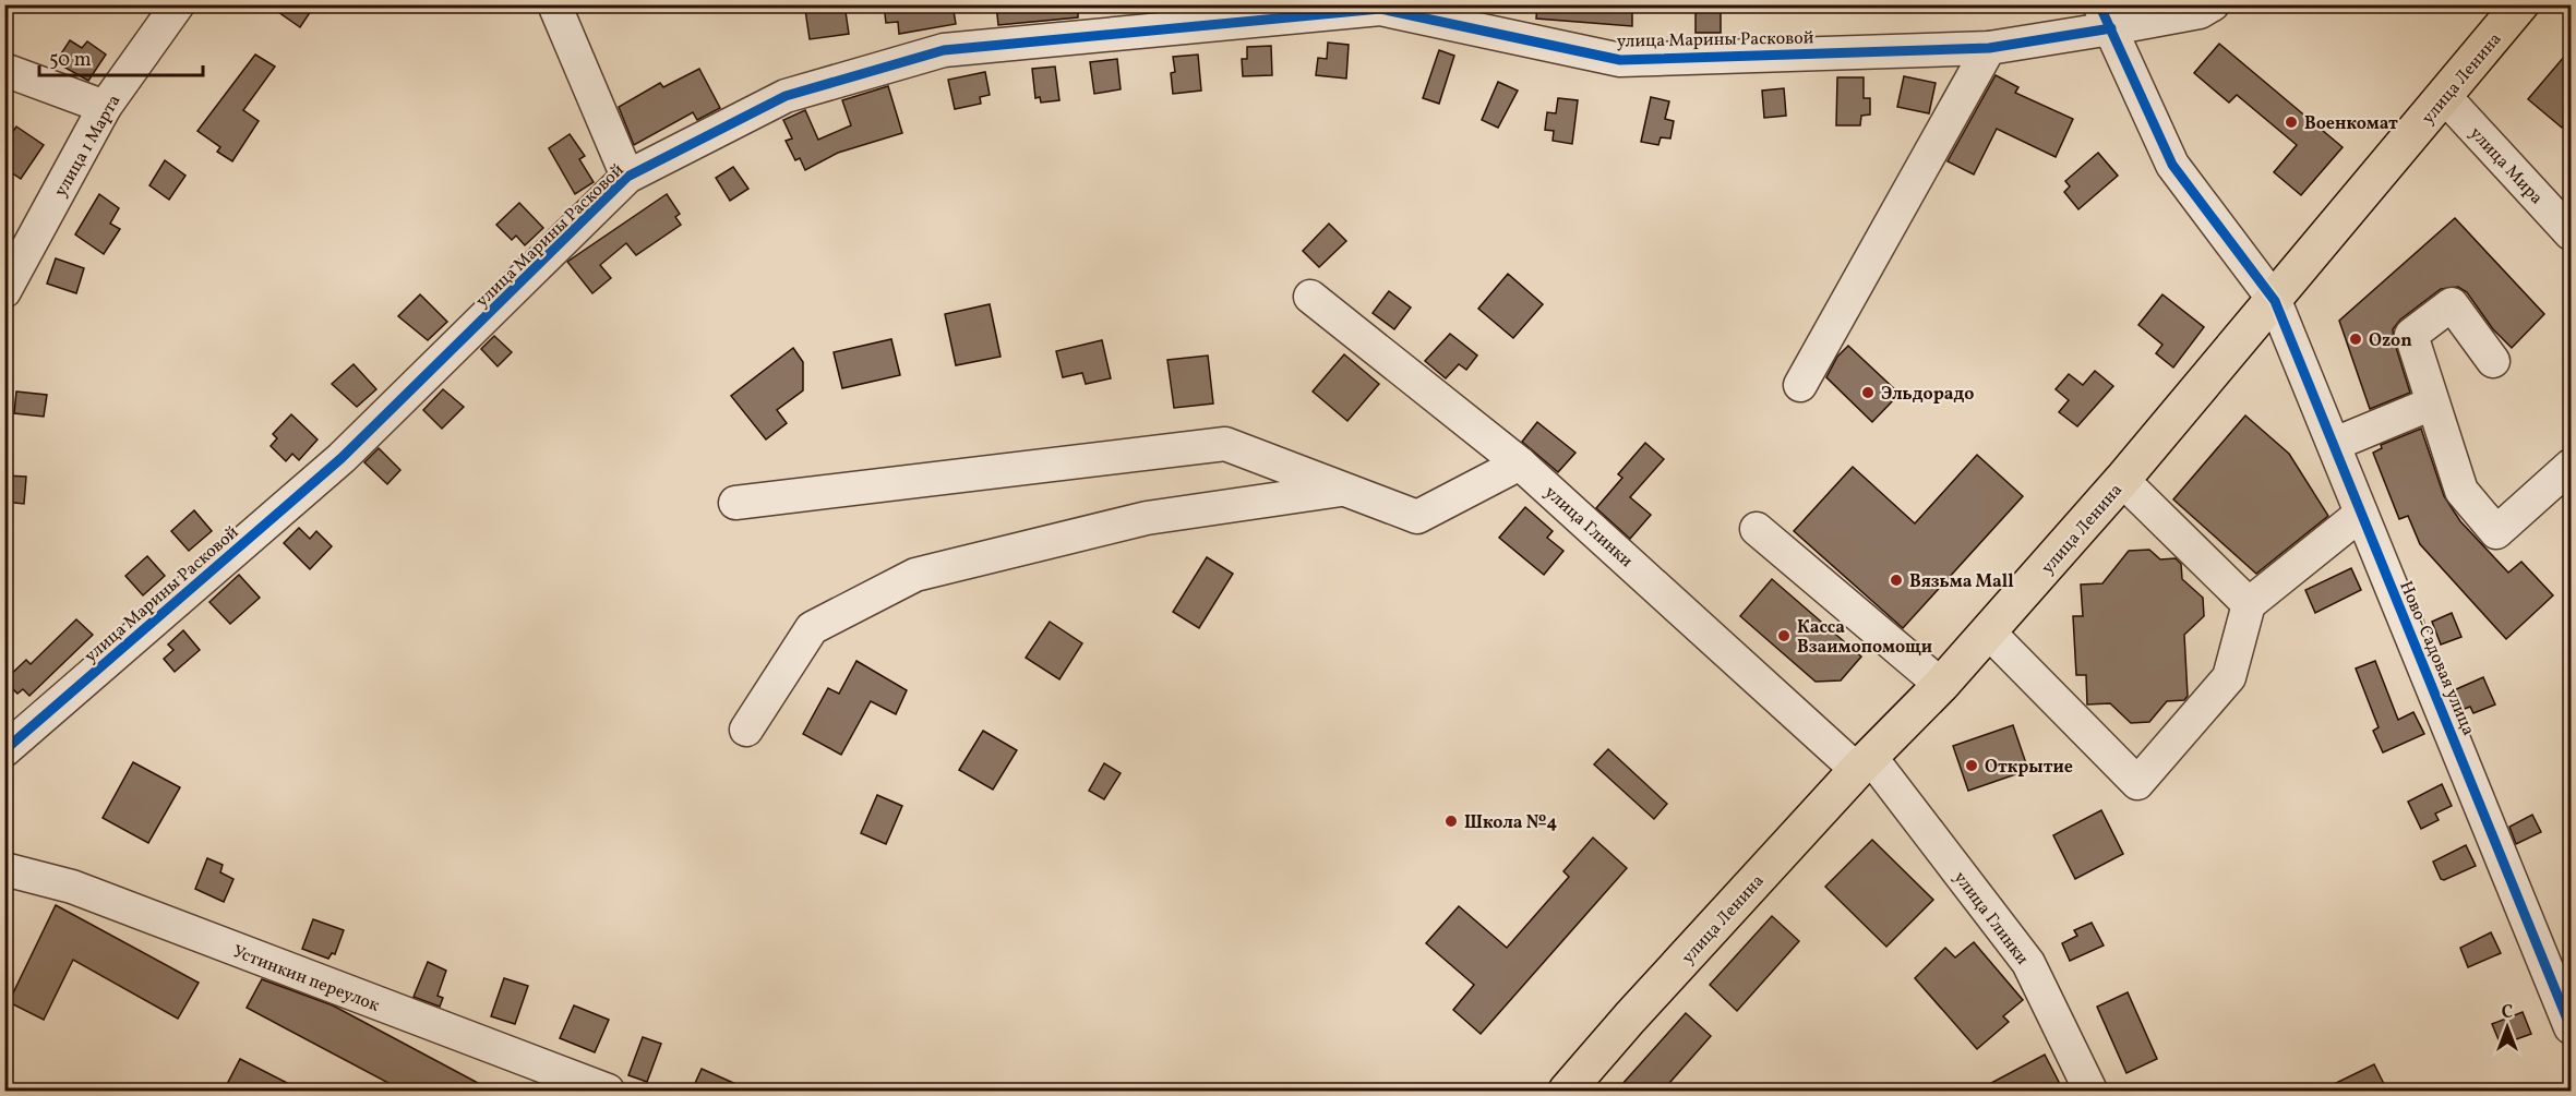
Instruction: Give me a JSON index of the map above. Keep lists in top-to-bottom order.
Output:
{
  "streets": {
    "main road": ["улица Ленина"],
    "street": [
      "улица Марины Расковой",
      "улица 1 Марта",
      "улица Мира",
      "улица Глинки",
      "Ново-Садовая улица",
      "Устинкин переулок"
    ]
  },
  "crossings": [
    ["улица Марины Расковой", "Ново-Садовая улица"],
    ["улица Ленина", "улица Мира"],
    ["улица Ленина", "улица Глинки"],
    ["улица Ленина", "Ново-Садовая улица"]
  ],
  "places": [
    "Военкомат",
    "Ozon",
    "Эльдорадо",
    "Вязьма Mall",
    "Касса Взаимопомощи",
    "Открытие",
    "Школа №4"
  ],
  "scale_bar": "50 m",
  "north": "top"
}
